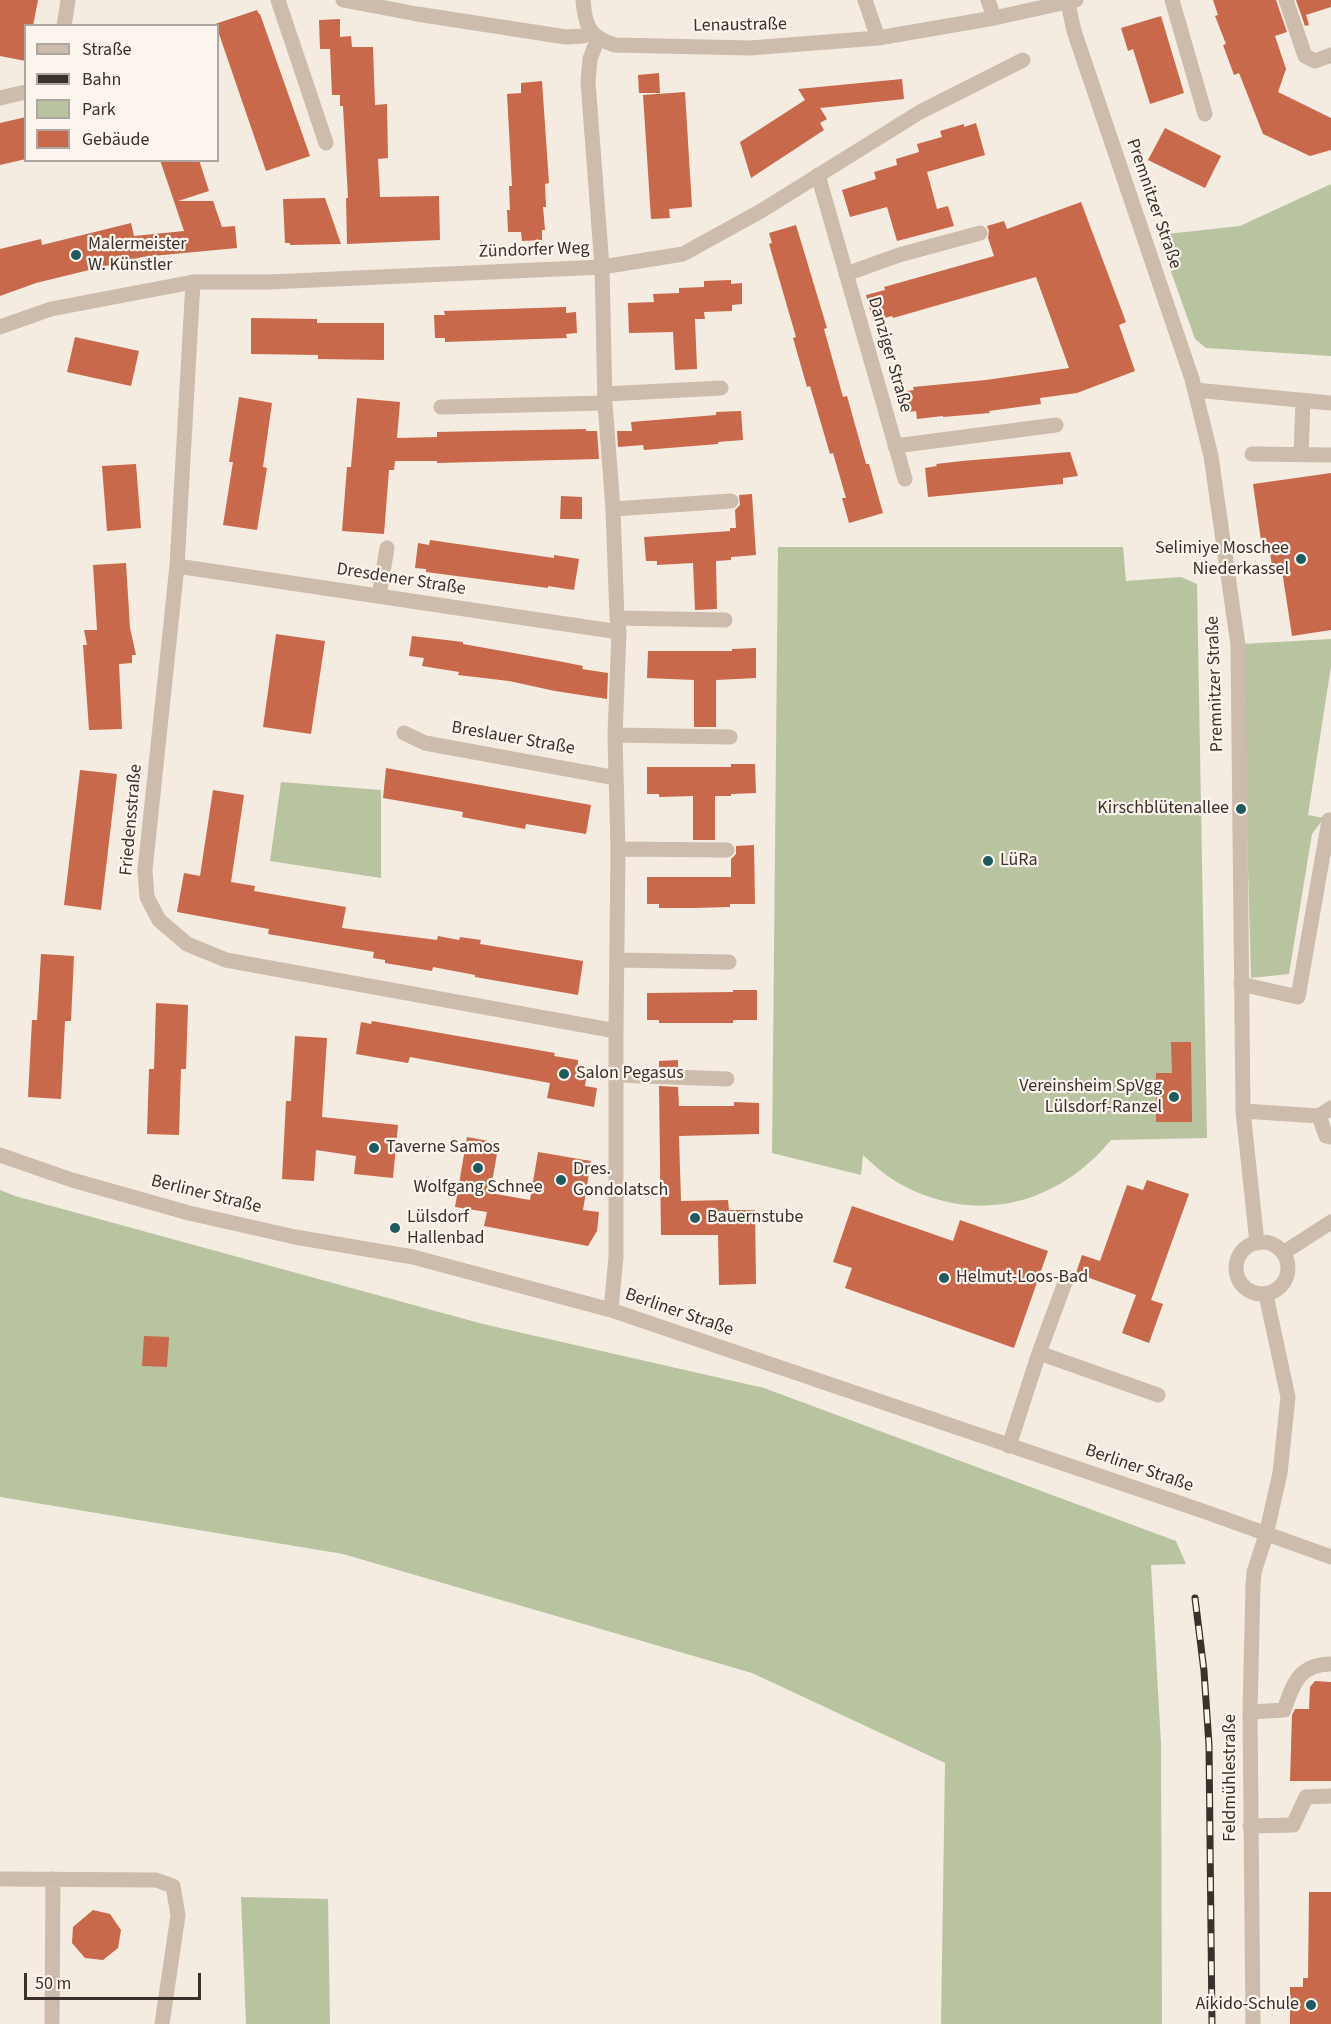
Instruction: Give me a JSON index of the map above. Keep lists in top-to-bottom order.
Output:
{
  "streets": {
    "street": [
      "Lenaustraße",
      "Premnitzer Straße",
      "Zündorfer Weg",
      "Danziger Straße",
      "Dresdener Straße",
      "Breslauer Straße",
      "Friedensstraße",
      "Berliner Straße",
      "Feldmühlestraße"
    ]
  },
  "crossings": [
    ["Lenaustraße", "Premnitzer Straße"],
    ["Zündorfer Weg", "Danziger Straße"],
    ["Zündorfer Weg", "Friedensstraße"],
    ["Dresdener Straße", "Friedensstraße"],
    ["Berliner Straße", "Feldmühlestraße"]
  ],
  "places": [
    "Malermeister W. Künstler",
    "Selimiye Moschee Niederkassel",
    "Kirschblütenallee",
    "LüRa",
    "Salon Pegasus",
    "Vereinsheim SpVgg Lülsdorf-Ranzel",
    "Taverne Samos",
    "Wolfgang Schnee",
    "Dres. Gondolatsch",
    "Bauernstube",
    "Lülsdorf Hallenbad",
    "Helmut-Loos-Bad",
    "Aikido-Schule"
  ],
  "legend": [
    "Straße",
    "Bahn",
    "Park",
    "Gebäude"
  ],
  "scale_bar": "50 m"
}
